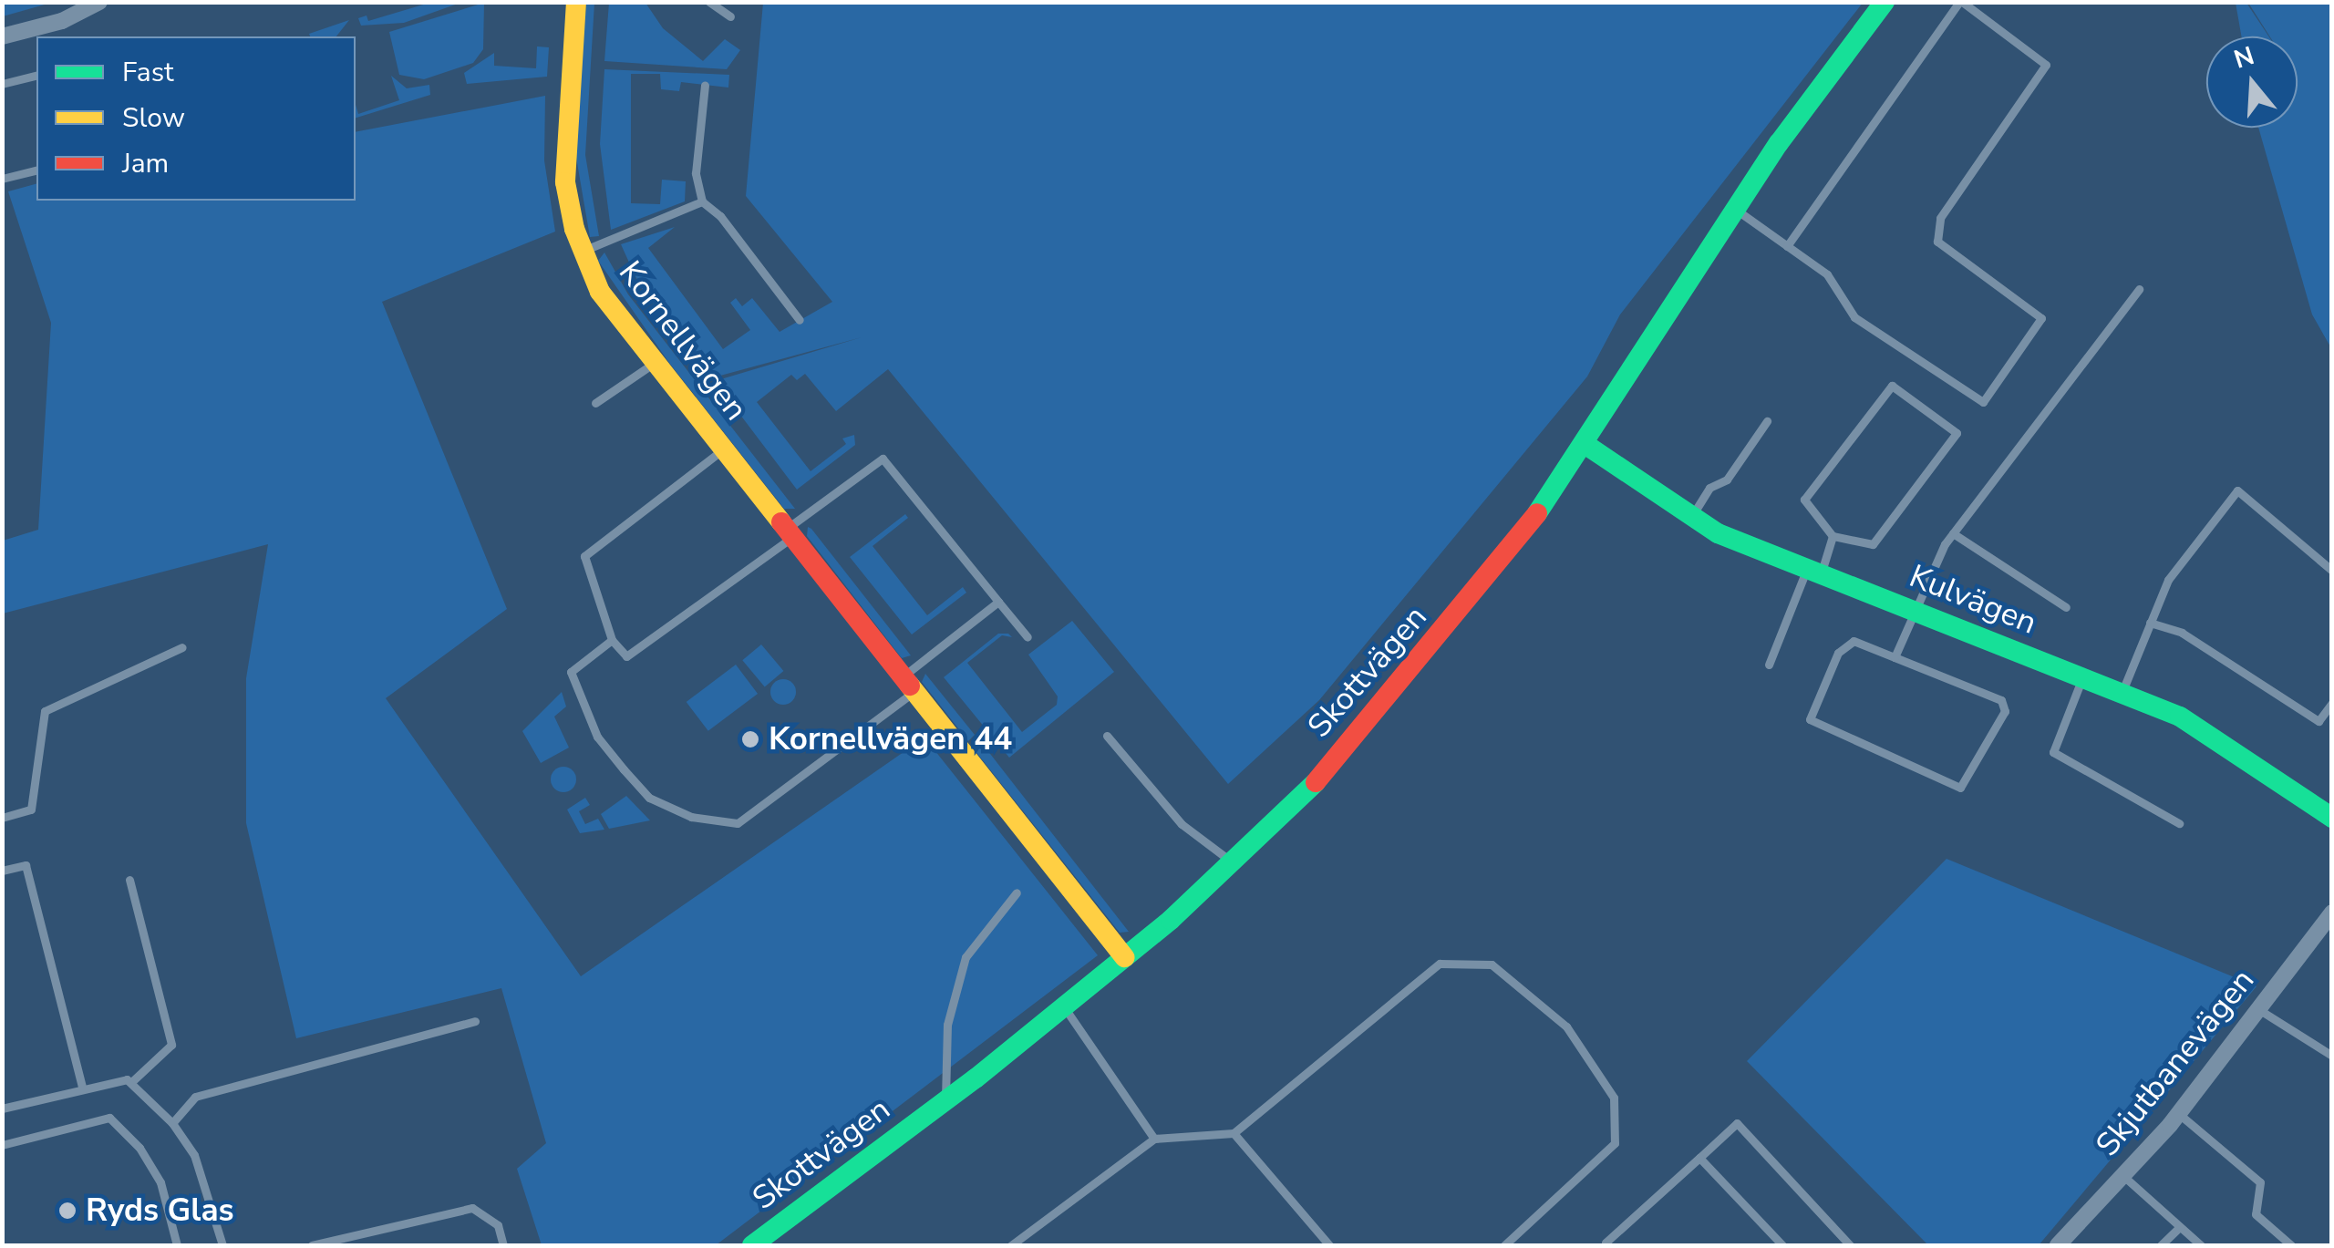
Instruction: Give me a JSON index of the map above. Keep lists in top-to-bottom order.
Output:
{
  "streets": {
    "street": [
      "Kornellvägen",
      "Kulvägen",
      "Skottvägen",
      "Skjutbanevägen"
    ]
  },
  "crossings": [
    ["Kornellvägen", "Skottvägen"],
    ["Kulvägen", "Skottvägen"]
  ],
  "places": ["Kornellvägen 44", "Ryds Glas"],
  "legend": ["Fast", "Slow", "Jam"],
  "north": "top"
}
